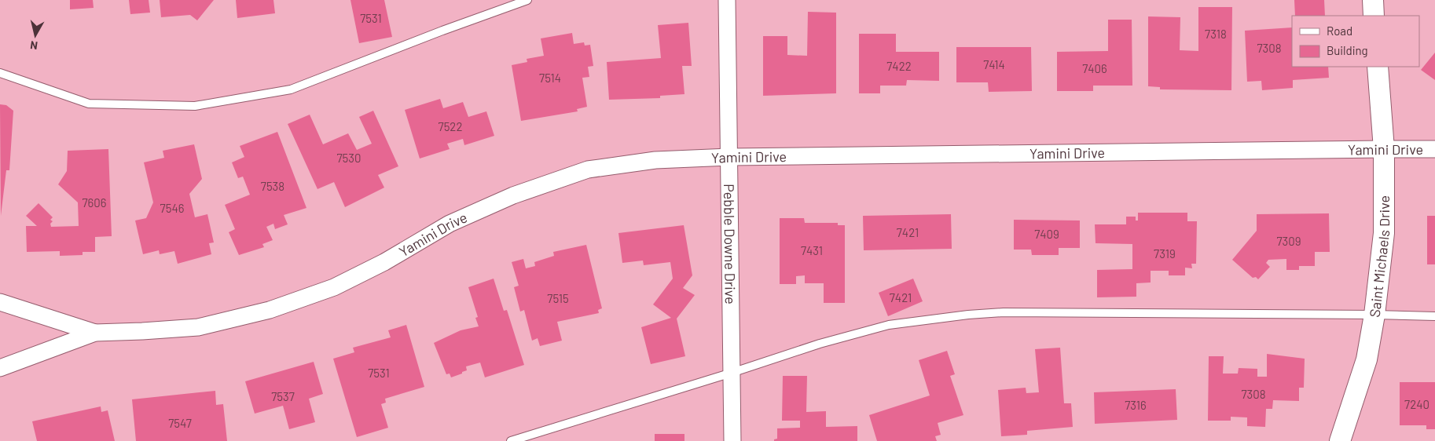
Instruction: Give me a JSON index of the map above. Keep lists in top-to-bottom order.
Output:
{
  "streets": {
    "street": ["Yamini Drive", "Pebble Downe Drive", "Saint Michaels Drive"]
  },
  "crossings": [
    ["Yamini Drive", "Pebble Downe Drive"],
    ["Yamini Drive", "Saint Michaels Drive"]
  ],
  "house_numbers": [
    "7531",
    "7318",
    "7308",
    "7414",
    "7422",
    "7406",
    "7514",
    "7522",
    "7530",
    "7538",
    "7606",
    "7546",
    "7421",
    "7409",
    "7309",
    "7431",
    "7319",
    "7421",
    "7515",
    "7531",
    "7308",
    "7537",
    "7240",
    "7316",
    "7547"
  ],
  "legend": ["Road", "Building"],
  "north": "bottom"
}
